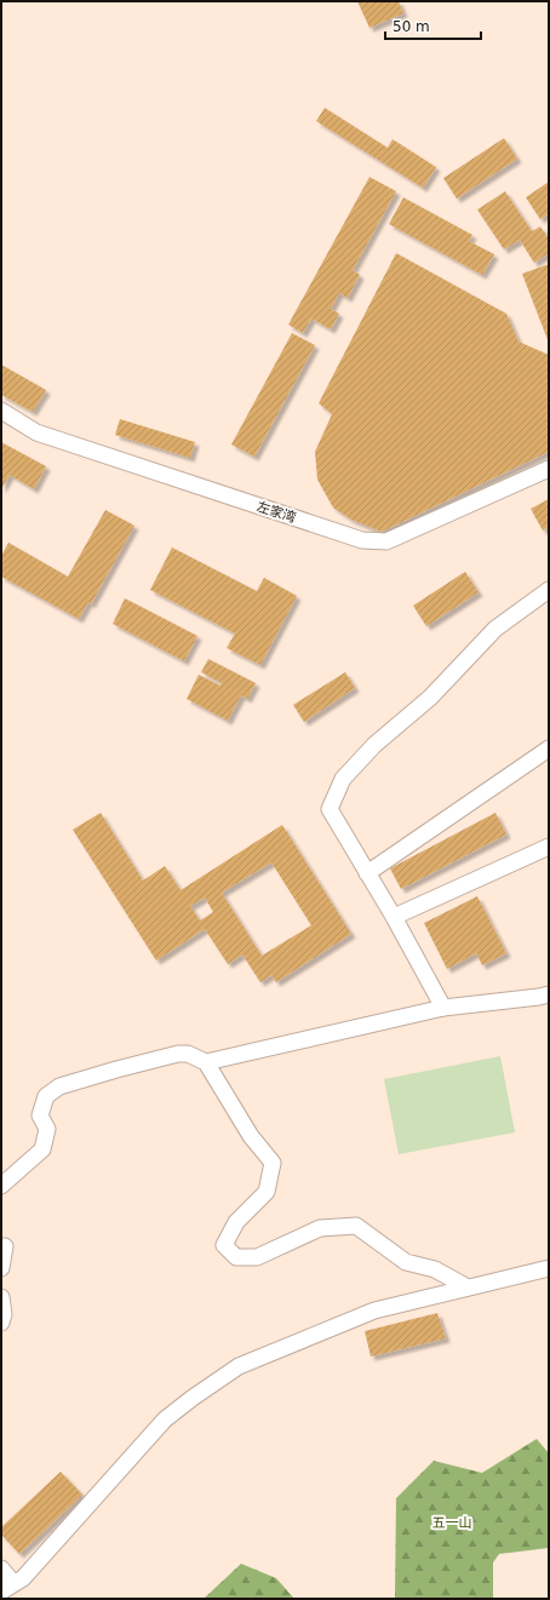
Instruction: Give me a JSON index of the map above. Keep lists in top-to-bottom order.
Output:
{
  "streets": {
    "street": ["左家湾"]
  },
  "parks": ["五一山"],
  "scale_bar": "50 m"
}
